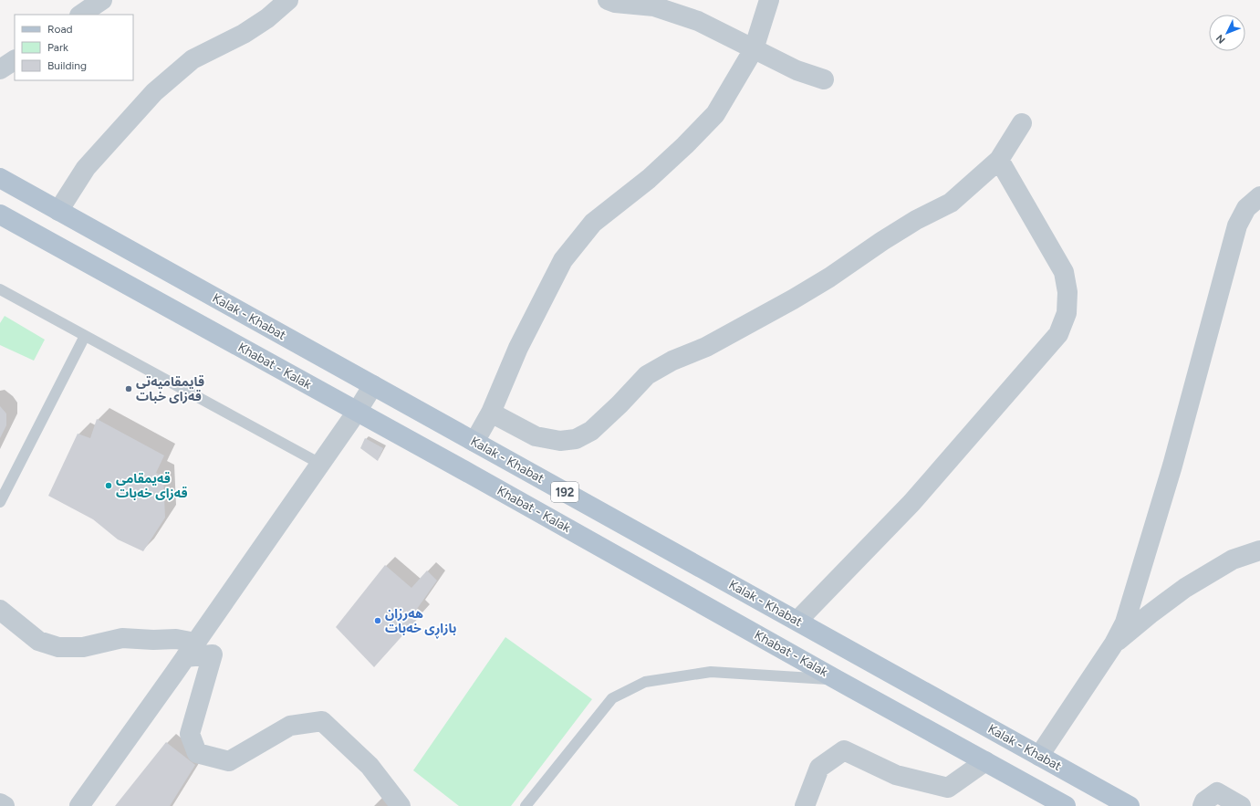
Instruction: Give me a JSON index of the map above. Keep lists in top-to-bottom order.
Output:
{
  "streets": {
    "main road": ["Kalak - Khabat", "Khabat - Kalak", "192"]
  },
  "places": ["قایمقامیەتى قەزای خبات", "قەیمقامی قەزای خەبات", "هەرزان بازاڕی خەبات"],
  "legend": ["Road", "Park", "Building"],
  "north": "bottom left"
}
